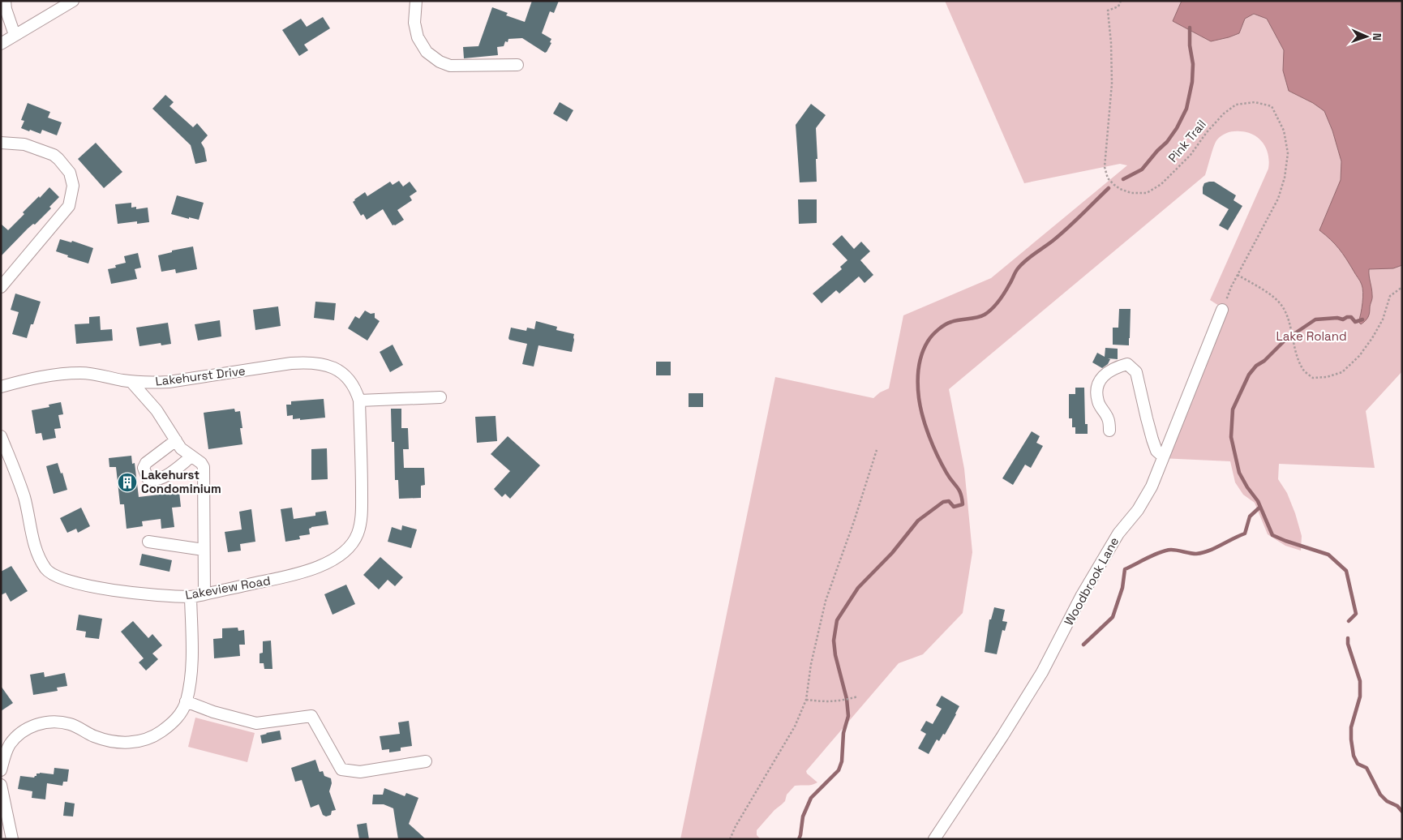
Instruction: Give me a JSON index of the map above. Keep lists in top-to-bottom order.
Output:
{
  "streets": {
    "street": ["Lakehurst Drive", "Woodbrook Lane", "Lakeview Road"],
    "path": ["Pink Trail"]
  },
  "crossings": [
    ["Pink Trail", "Woodbrook Lane"],
    ["Lakehurst Drive", "Lakeview Road"]
  ],
  "parks": ["Lake Roland"],
  "places": {
    "building": ["Lakehurst Condominium"]
  },
  "north": "right"
}
